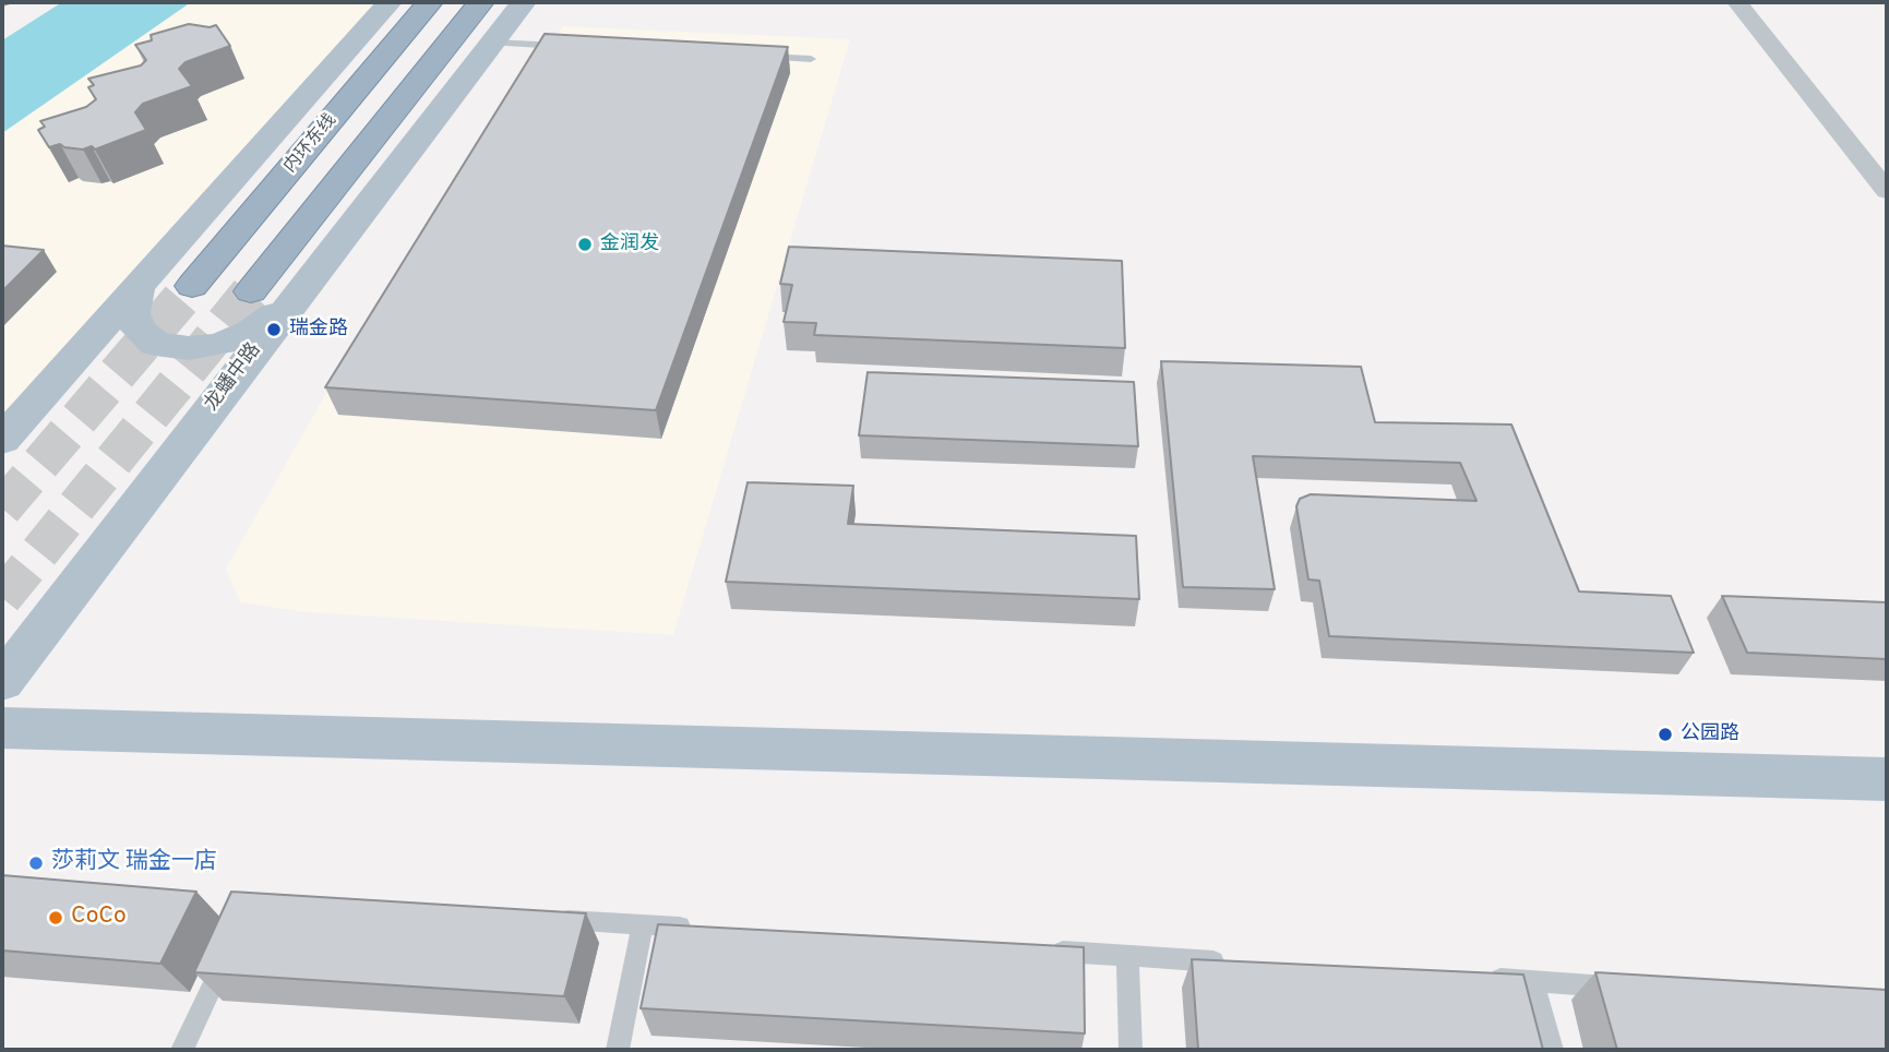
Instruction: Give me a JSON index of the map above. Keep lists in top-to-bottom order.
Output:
{
  "streets": {
    "highway": ["内环东线"],
    "main road": ["龙蟠中路"]
  },
  "places": [
    "金润发",
    "瑞金路",
    "公园路",
    "莎莉文 瑞金一店",
    "CoCo"
  ]
}
